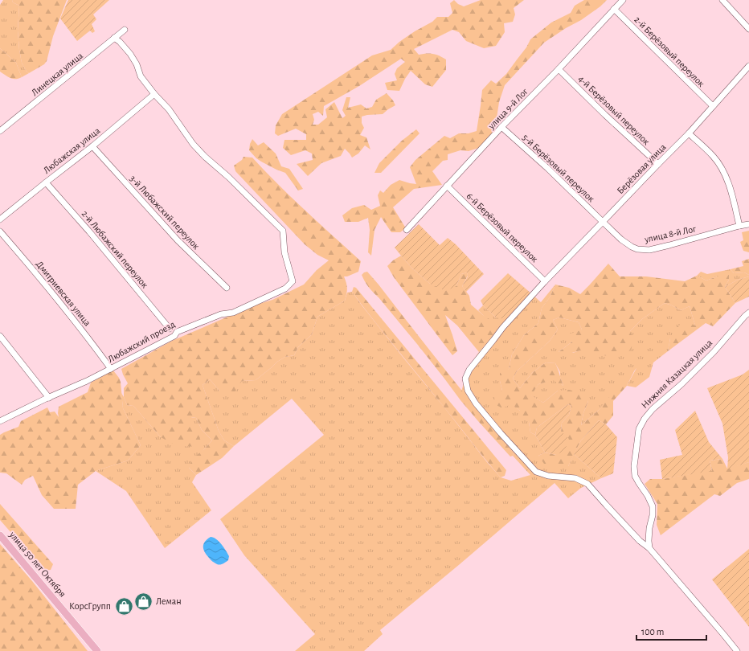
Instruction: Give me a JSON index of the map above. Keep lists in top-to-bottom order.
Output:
{
  "streets": {
    "main road": ["улица 50 лет Октября"],
    "street": [
      "2-й Берёзовый переулок",
      "Линецкая улица",
      "улица 9-й Лог",
      "4-й Берёзовый переулок",
      "Любажская улица",
      "5-й Берёзовый переулок",
      "Берёзовая улица",
      "3-й Любажский переулок",
      "6-й Берёзовый переулок",
      "улица 8-й Лог",
      "2-й Любажский переулок",
      "Дмитриевская улица",
      "Любажский проезд",
      "Нижняя Казацкая улица"
    ]
  },
  "crossings": [
    ["2-й Берёзовый переулок", "улица 9-й Лог"],
    ["2-й Берёзовый переулок", "Берёзовая улица"],
    ["улица 9-й Лог", "4-й Берёзовый переулок"],
    ["улица 9-й Лог", "5-й Берёзовый переулок"],
    ["улица 9-й Лог", "6-й Берёзовый переулок"],
    ["4-й Берёзовый переулок", "Берёзовая улица"],
    ["Любажская улица", "3-й Любажский переулок"],
    ["Любажская улица", "2-й Любажский переулок"],
    ["Любажская улица", "Любажский проезд"],
    ["5-й Берёзовый переулок", "Берёзовая улица"],
    ["5-й Берёзовый переулок", "улица 8-й Лог"],
    ["Берёзовая улица", "6-й Берёзовый переулок"],
    ["Берёзовая улица", "улица 8-й Лог"],
    ["Берёзовая улица", "Нижняя Казацкая улица"],
    ["Дмитриевская улица", "Любажский проезд"]
  ],
  "places": {
    "shop": ["Леман", "КорсГрупп"]
  },
  "scale_bar": "100 m"
}
